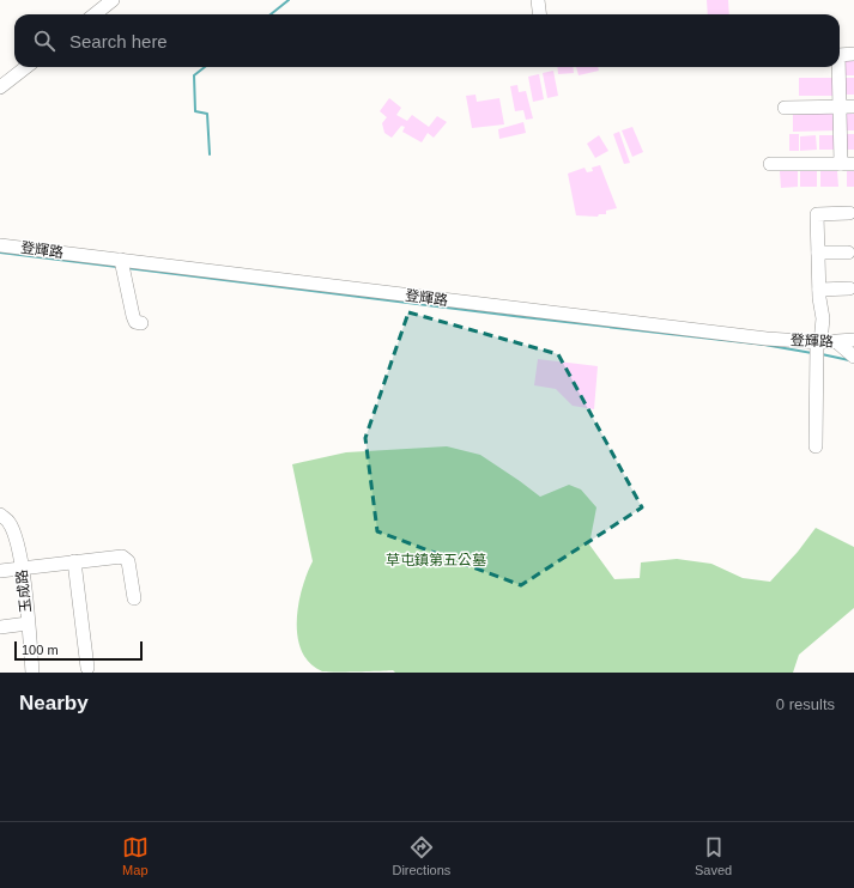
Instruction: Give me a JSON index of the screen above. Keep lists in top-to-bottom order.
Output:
{
  "streets": {
    "street": ["登輝路", "玉成路"]
  },
  "parks": ["草屯鎮第五公墓"],
  "scale_bar": "100 m",
  "page": {
    "search": "Search here",
    "scale": "100 m",
    "heading": ["Nearby", "0 results"],
    "nav": ["Map", "Directions", "Saved"]
  }
}
